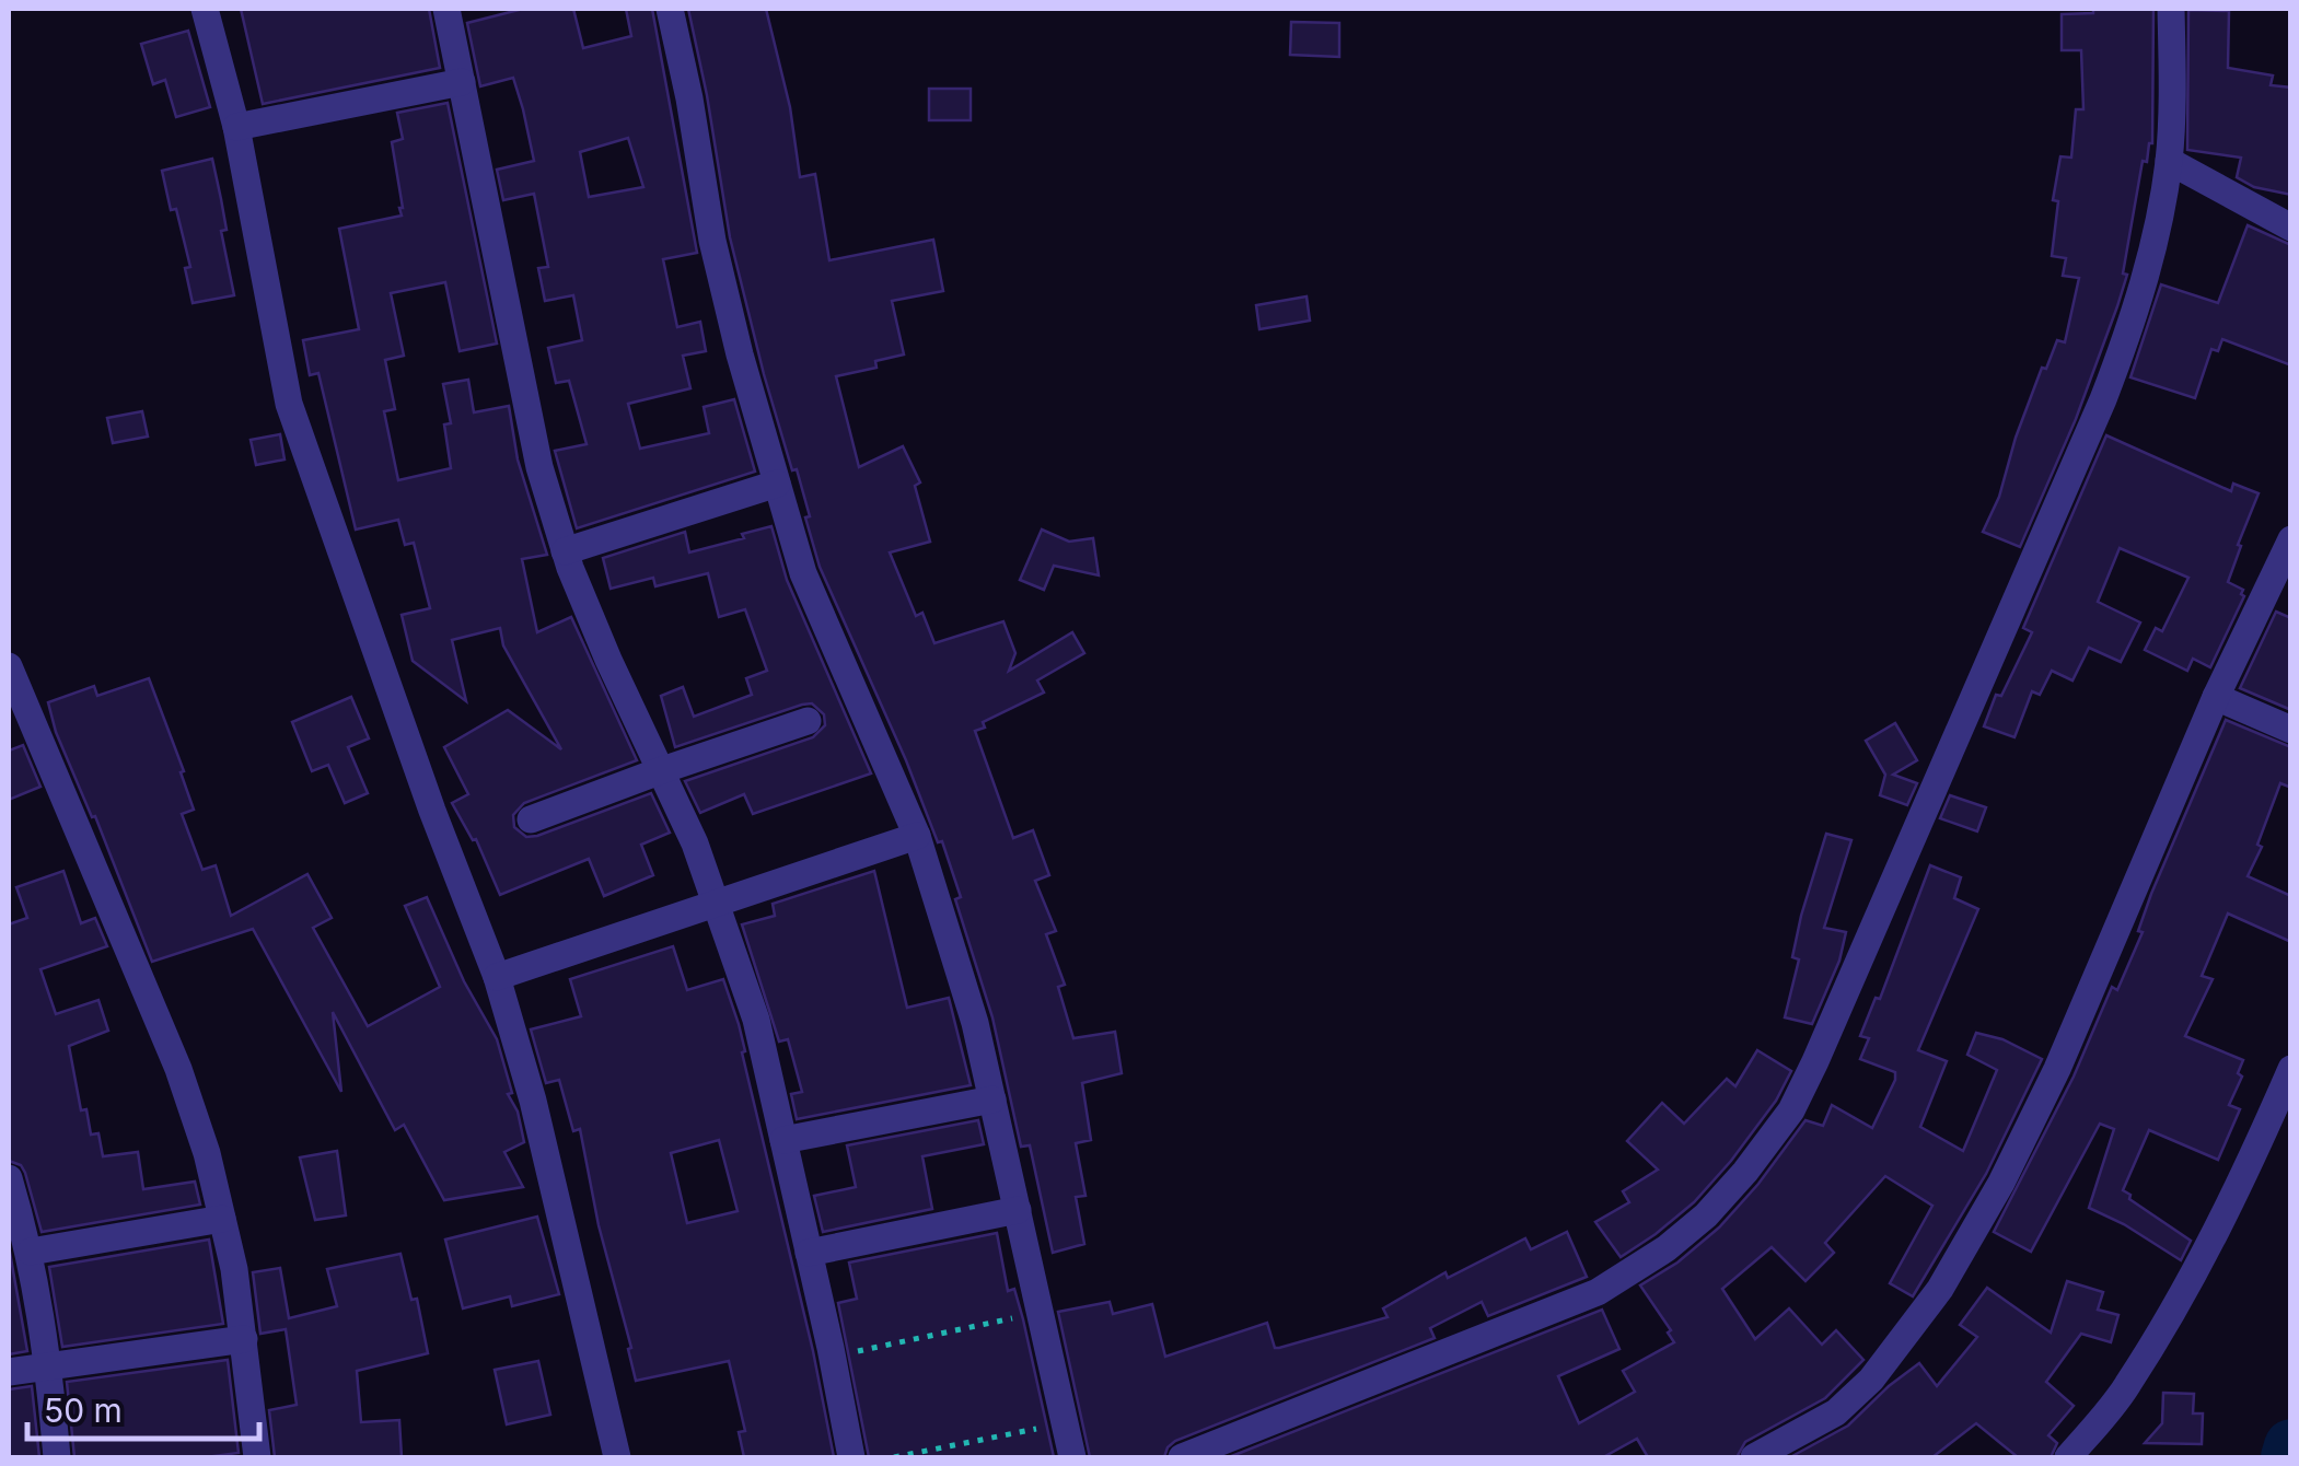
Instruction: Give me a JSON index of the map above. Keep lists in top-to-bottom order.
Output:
{
  "scale_bar": "50 m"
}
